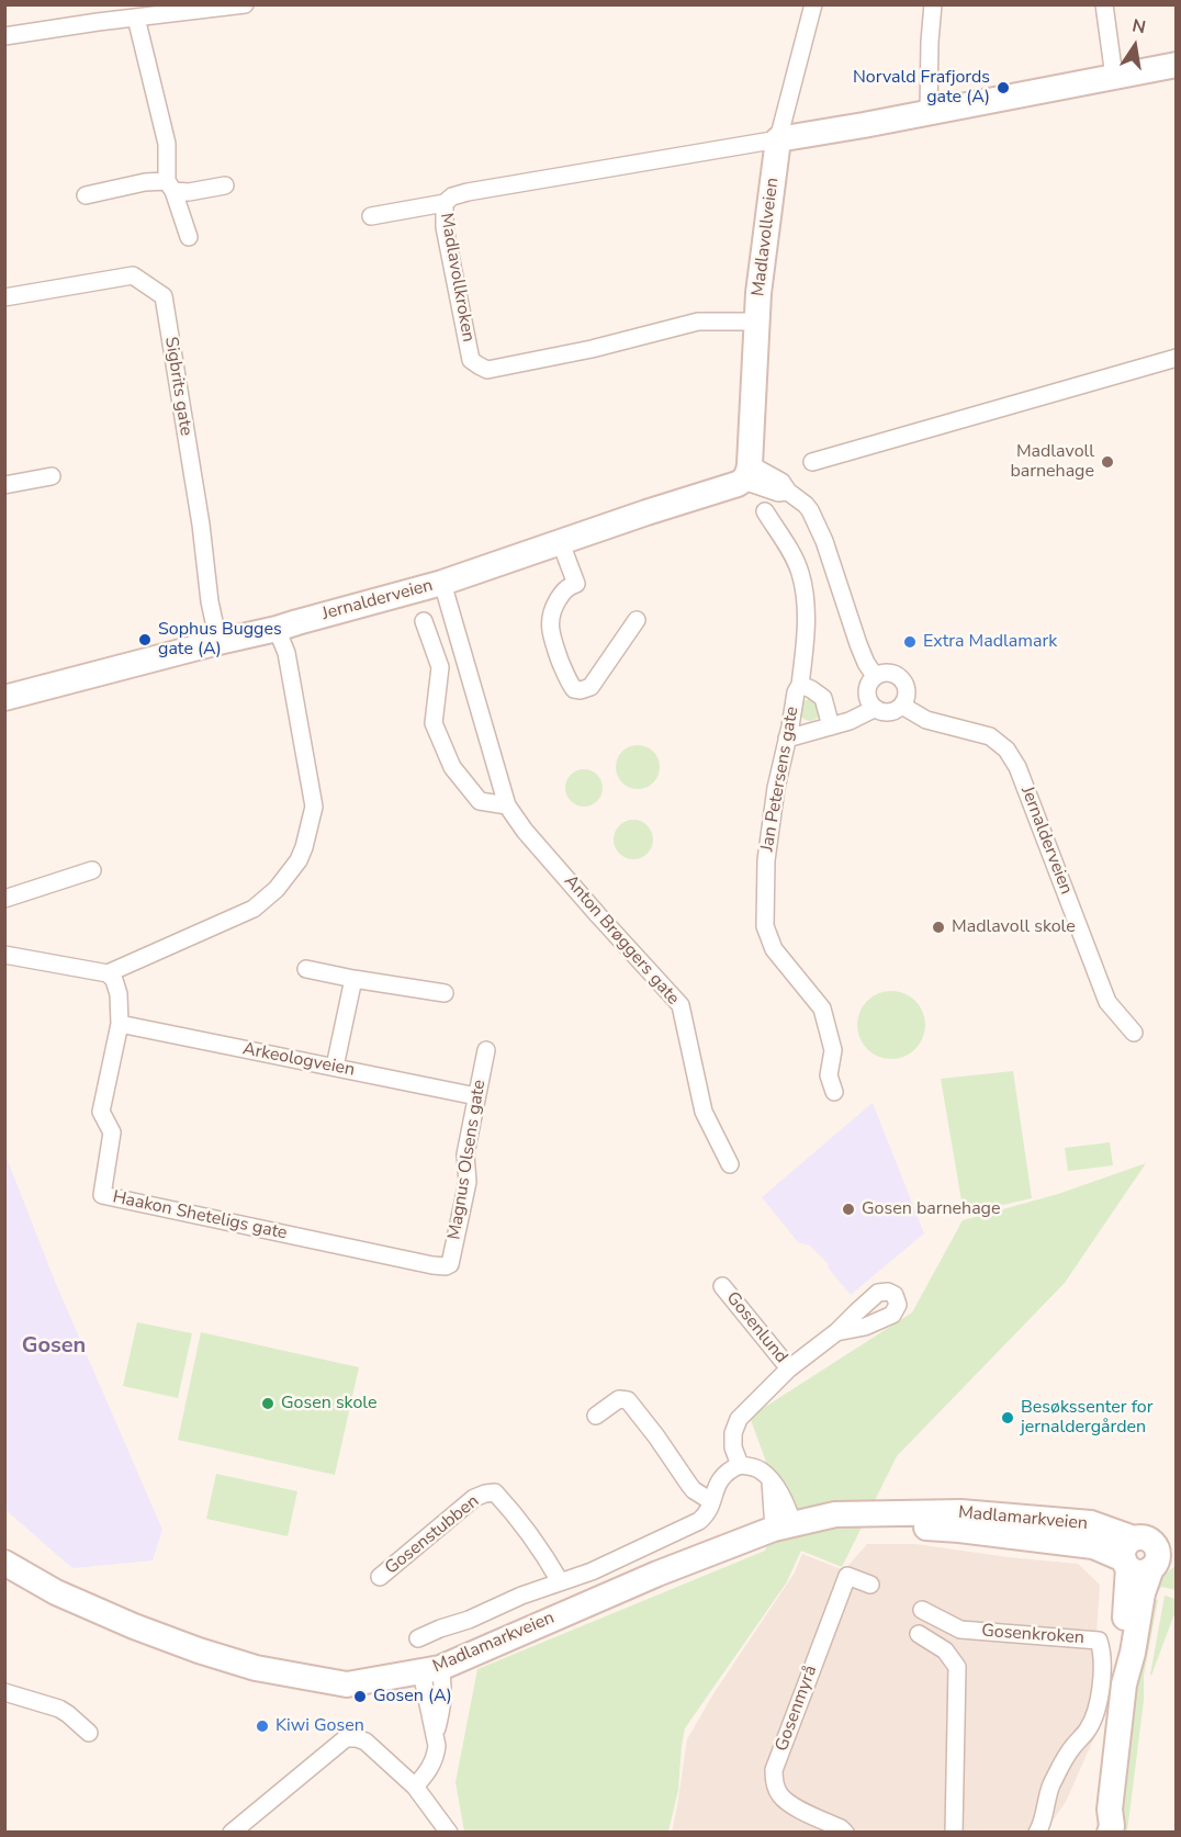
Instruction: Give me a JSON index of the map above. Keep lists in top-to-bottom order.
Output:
{
  "streets": {
    "street": [
      "Madlavollveien",
      "Madlavollkroken",
      "Sigbrits gate",
      "Jernalderveien",
      "Jan Petersens gate",
      "Anton Brøggers gate",
      "Arkeologveien",
      "Magnus Olsens gate",
      "Haakon Sheteligs gate",
      "Gosenlund",
      "Madlamarkveien",
      "Gosenstubben",
      "Gosenkroken",
      "Gosenmyrå"
    ]
  },
  "crossings": [
    ["Madlavollveien", "Madlavollkroken"],
    ["Madlavollveien", "Jernalderveien"],
    ["Sigbrits gate", "Jernalderveien"],
    ["Jernalderveien", "Anton Brøggers gate"],
    ["Arkeologveien", "Magnus Olsens gate"],
    ["Arkeologveien", "Haakon Sheteligs gate"],
    ["Magnus Olsens gate", "Haakon Sheteligs gate"]
  ],
  "districts": ["Gosen"],
  "places": [
    "Norvald Frafjords gate (A)",
    "Madlavoll barnehage",
    "Sophus Bugges gate (A)",
    "Extra Madlamark",
    "Madlavoll skole",
    "Gosen barnehage",
    "Gosen skole",
    "Besøkssenter for jernaldergården",
    "Gosen (A)",
    "Kiwi Gosen"
  ],
  "north": "top"
}
